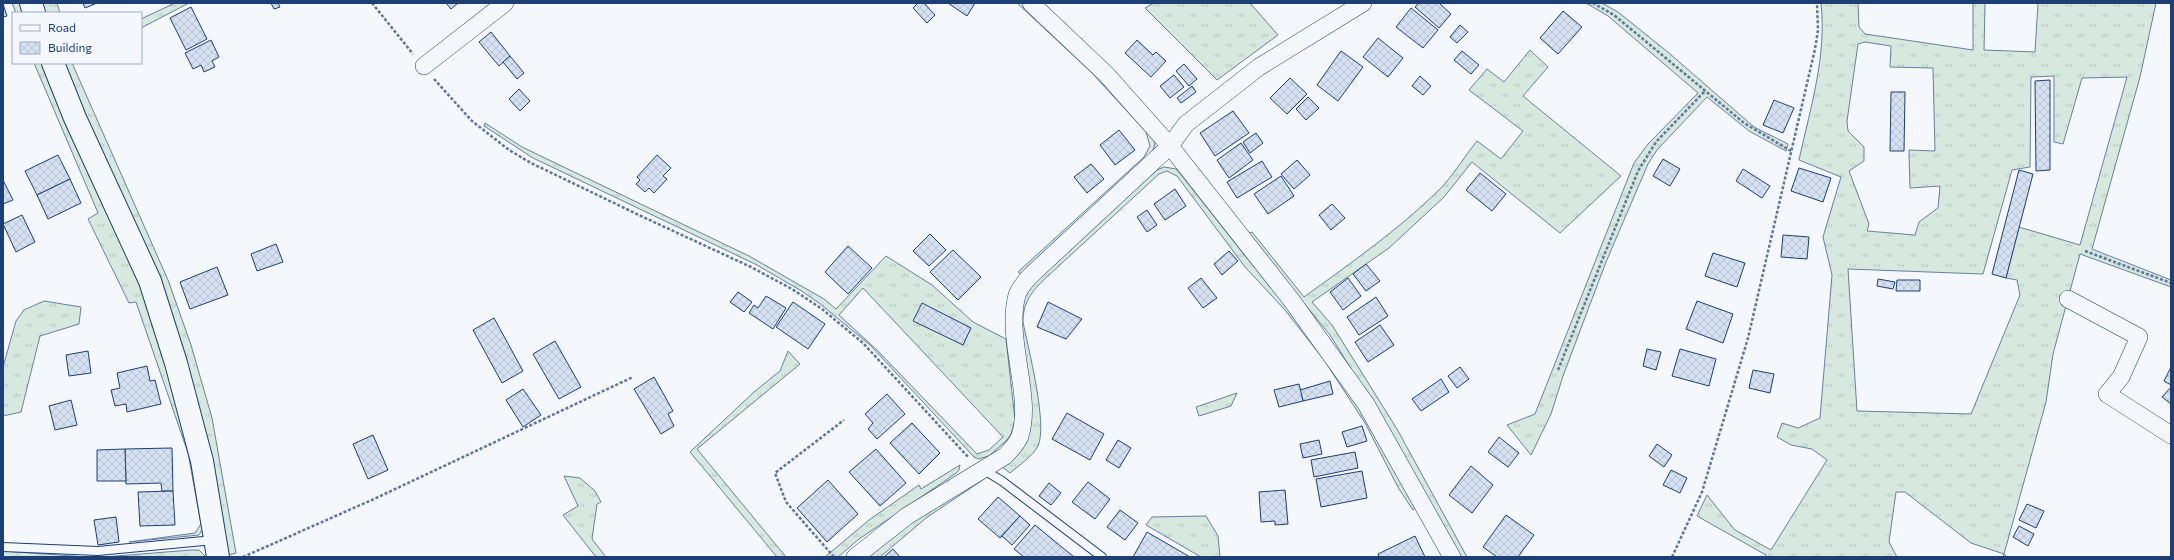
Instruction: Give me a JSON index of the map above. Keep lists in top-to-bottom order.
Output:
{
  "legend": ["Road", "Building"]
}
